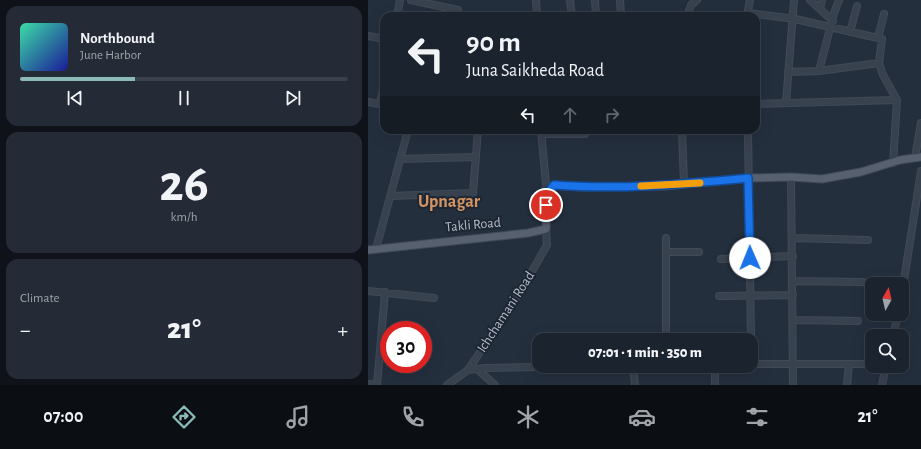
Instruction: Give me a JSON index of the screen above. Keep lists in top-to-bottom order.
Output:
{
  "streets": {
    "main road": ["Takli Road"],
    "street": ["Ichchamani Road"]
  },
  "crossings": [
    ["Takli Road", "Ichchamani Road"]
  ],
  "districts": ["Upnagar"],
  "north": "top",
  "page": {
    "turn": ["90 m", "Juna Saikheda Road"],
    "song": ["Northbound", "June Harbor"],
    "tile": [
      ["26", "km/h"],
      "Climate"
    ],
    "heat": ["−", "21°", "+"],
    "limit": "30",
    "trip": "07:01 · 1 min · 350 m",
    "tabs": ["07:00", "21°"]
  }
}
